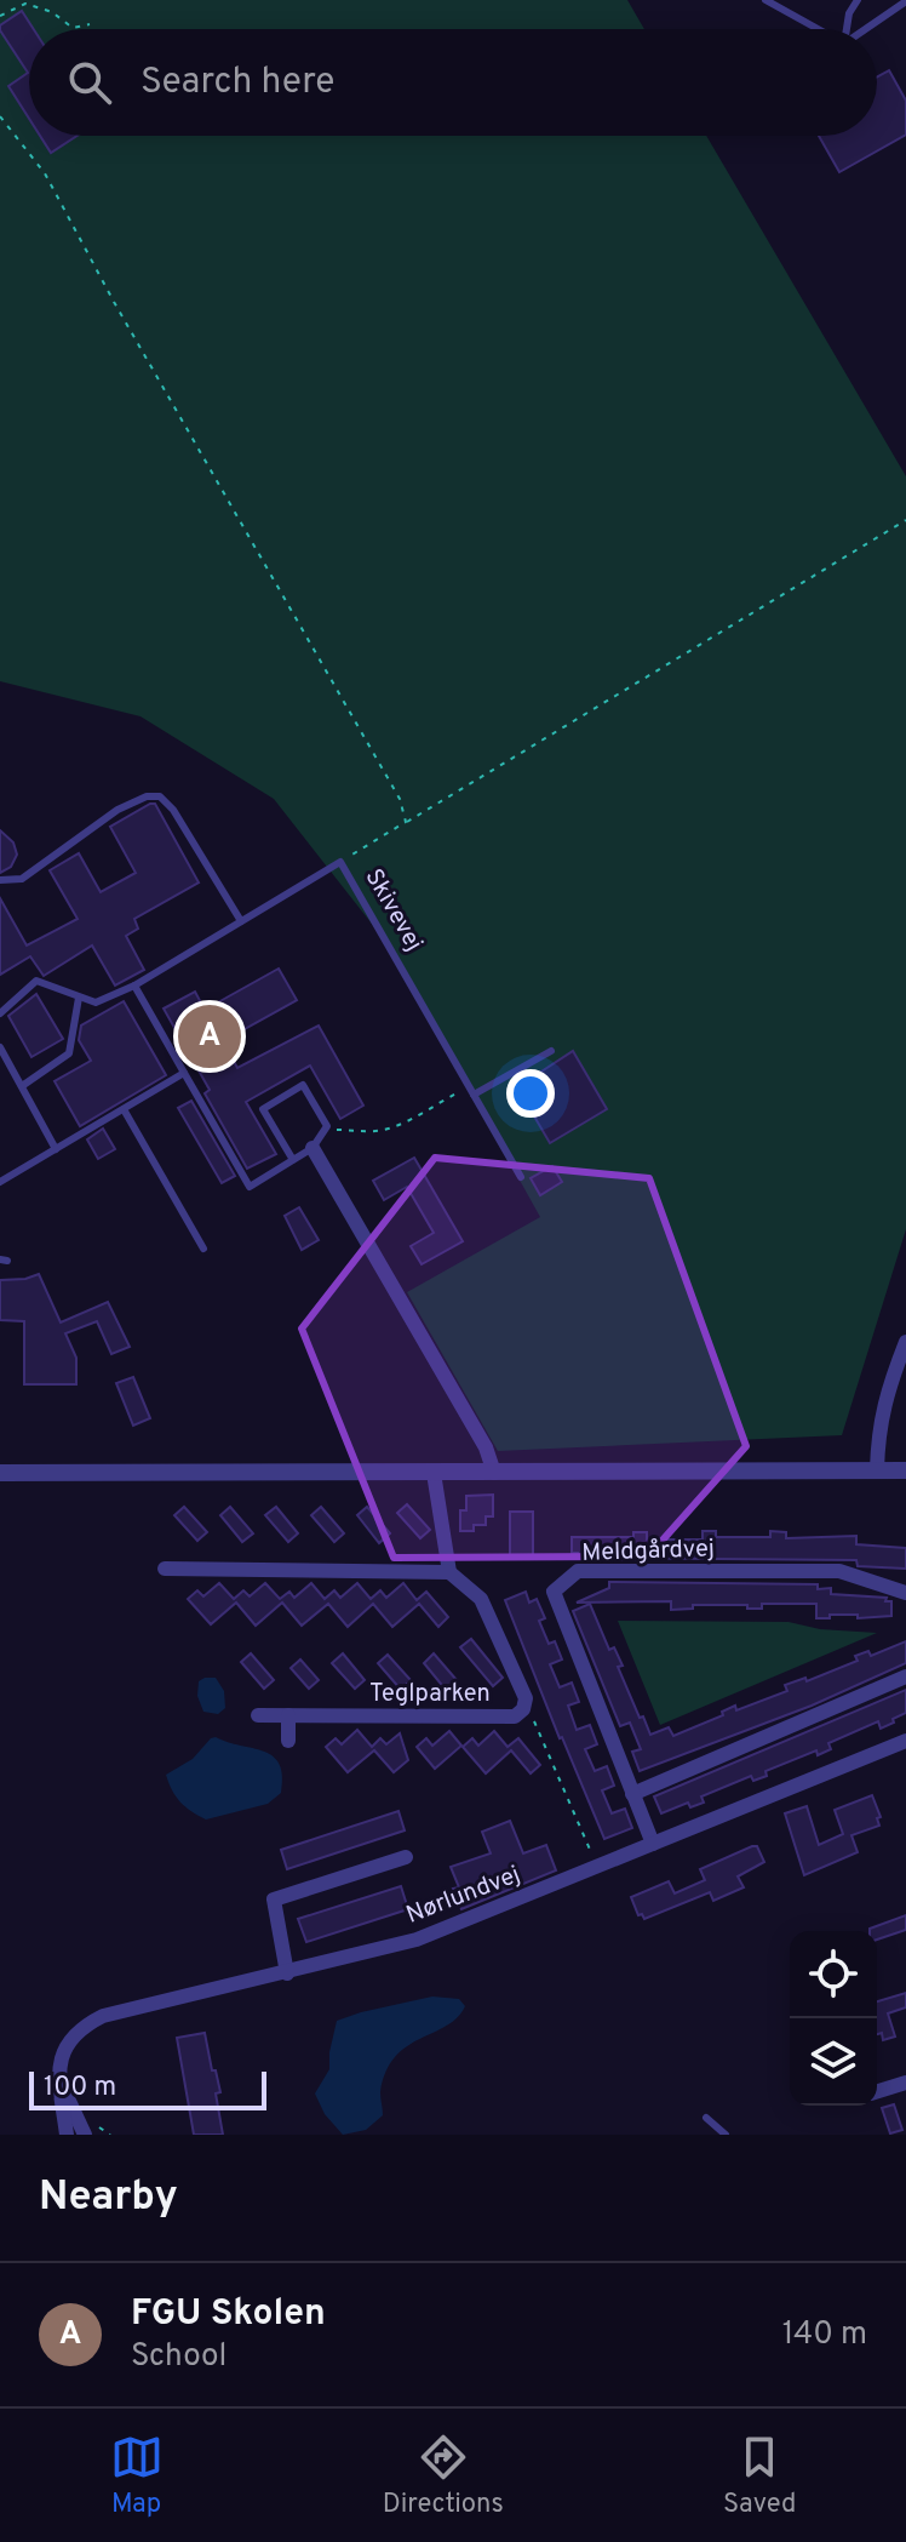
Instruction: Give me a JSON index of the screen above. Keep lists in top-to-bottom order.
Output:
{
  "streets": {
    "street": ["Meldgårdvej", "Teglparken", "Nørlundvej"],
    "lane": ["Skivevej"]
  },
  "crossings": [
    ["Meldgårdvej", "Nørlundvej"]
  ],
  "scale_bar": "100 m",
  "page": {
    "search": "Search here",
    "pins": "A",
    "scale": "100 m",
    "heading": "Nearby",
    "list": [
      {
        "mark": "A",
        "name": "FGU Skolen",
        "note": "School",
        "value": "140 m"
      }
    ],
    "nav": ["Map", "Directions", "Saved"]
  }
}
